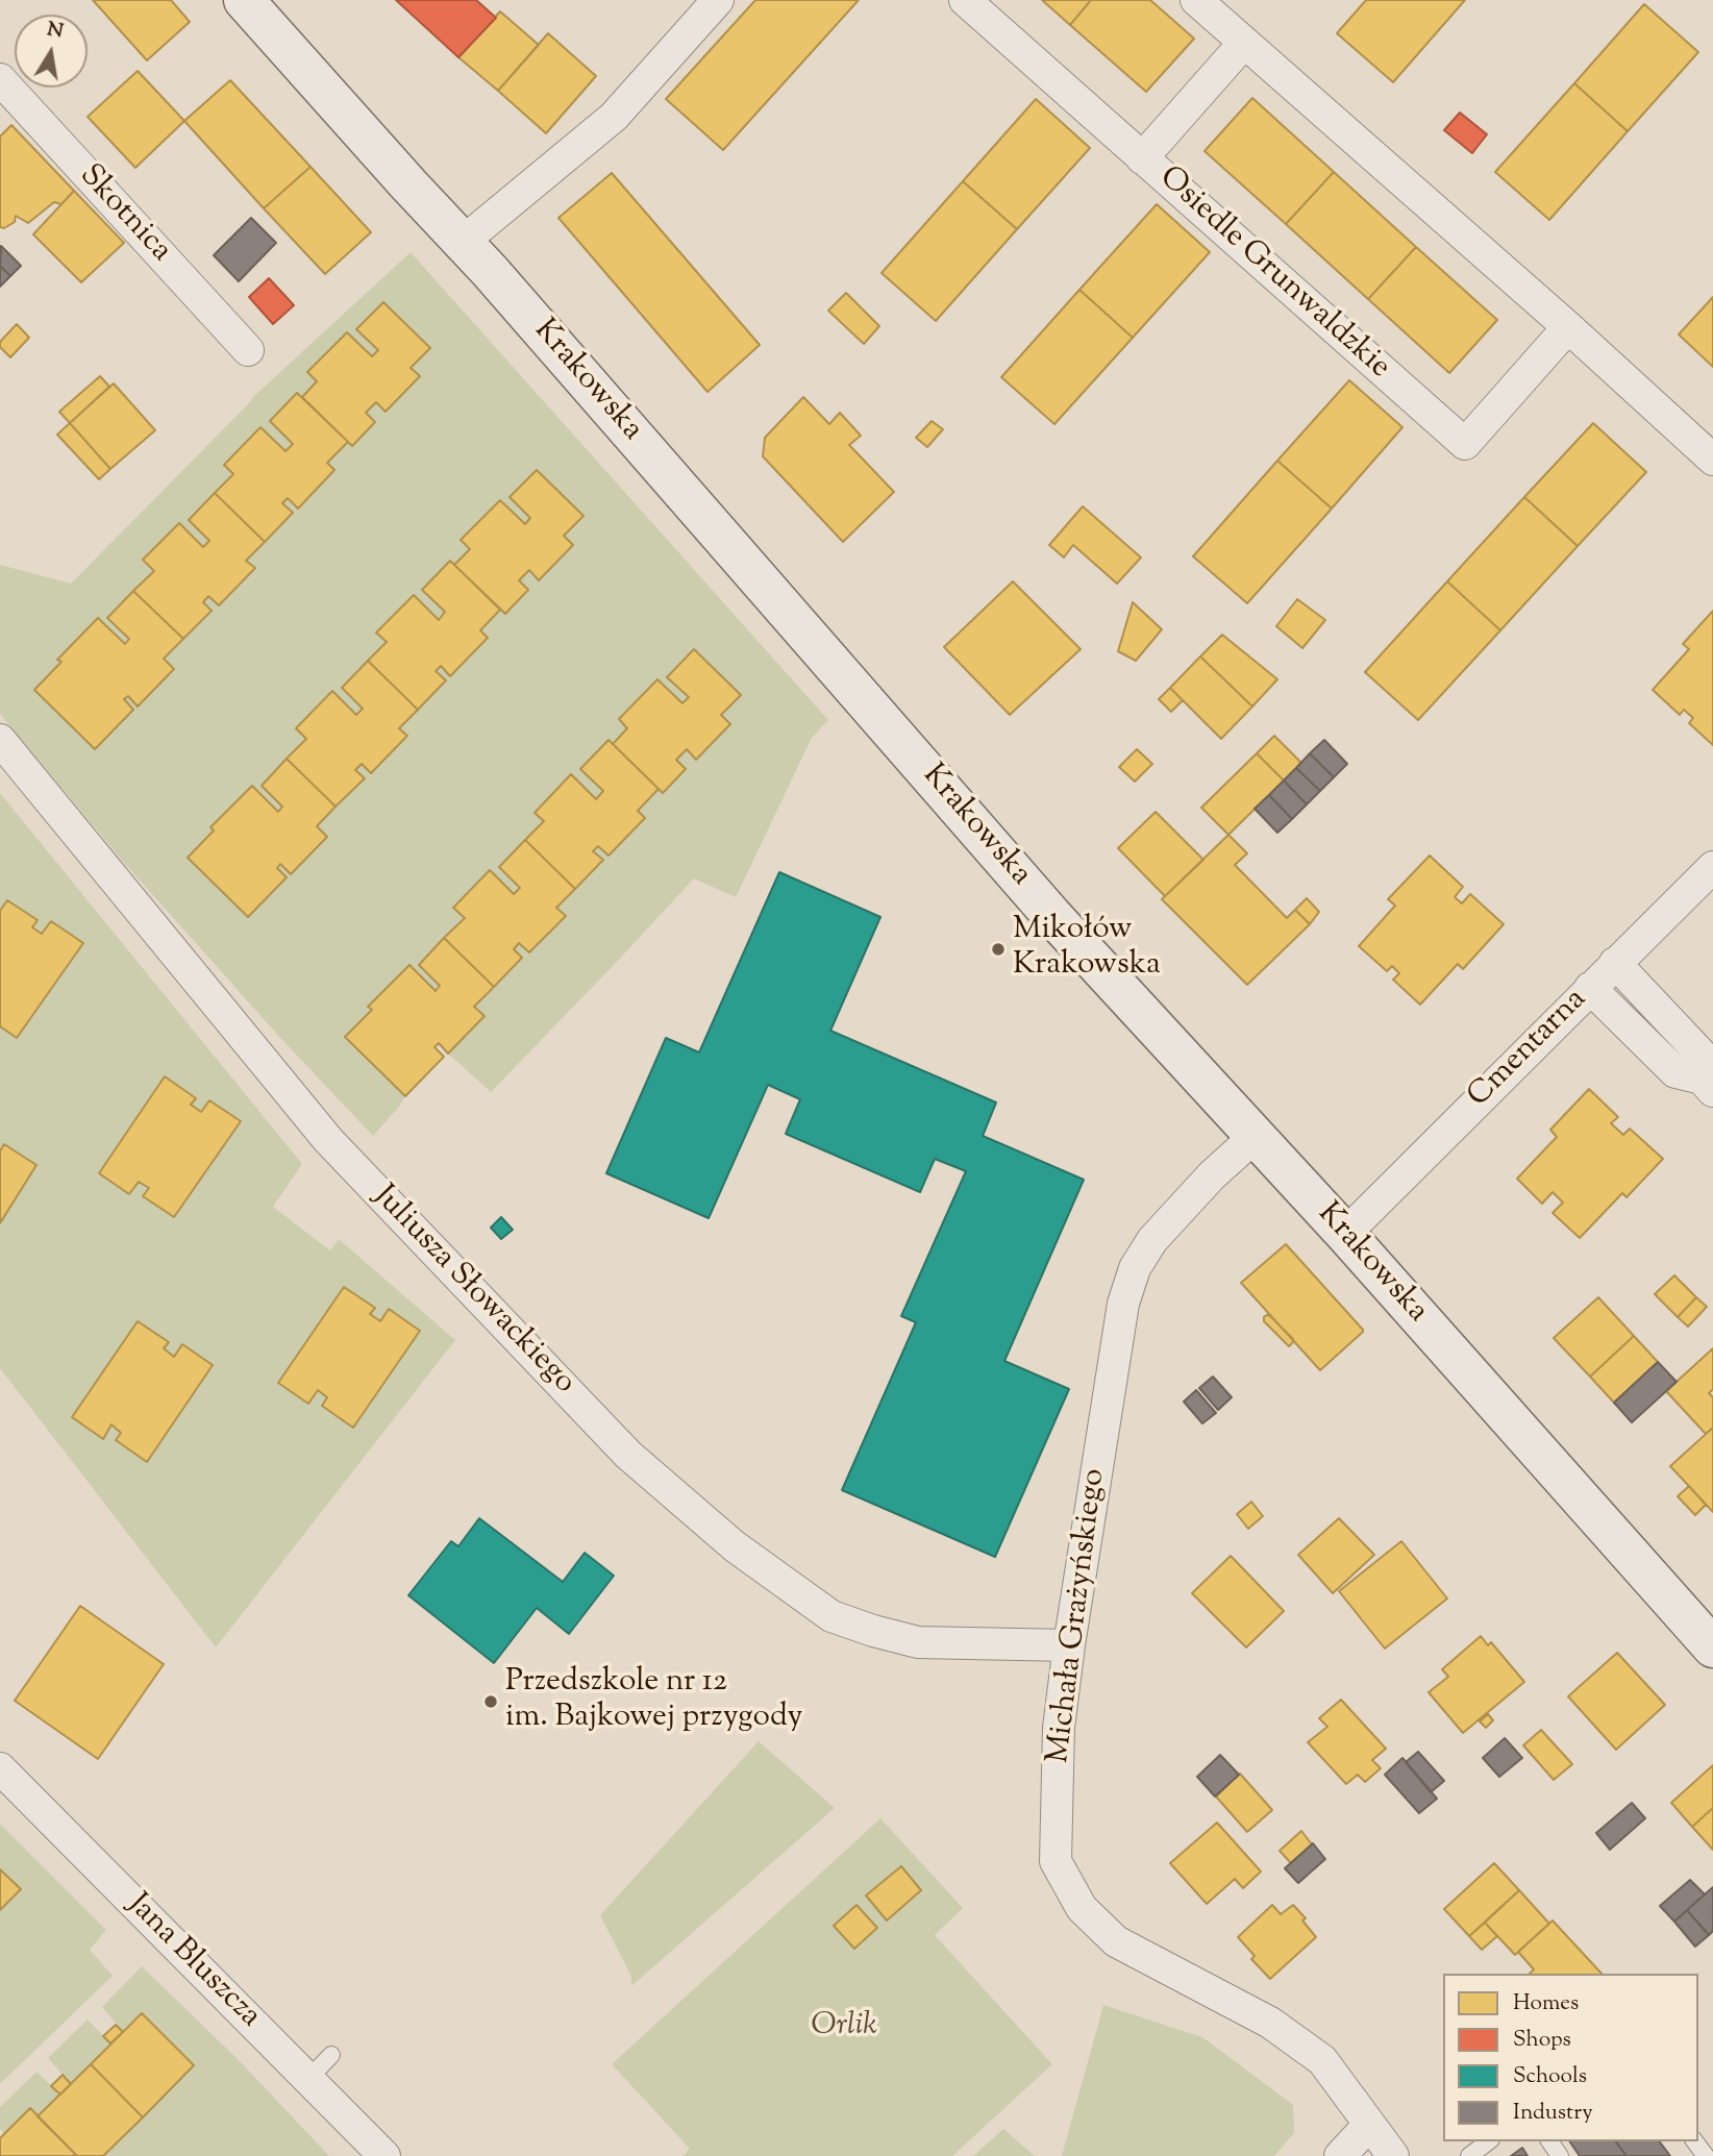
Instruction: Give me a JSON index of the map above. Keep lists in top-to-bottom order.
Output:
{
  "streets": {
    "street": [
      "Skotnica",
      "Osiedle Grunwaldzkie",
      "Krakowska",
      "Cmentarna",
      "Juliusza Słowackiego",
      "Michała Grażyńskiego",
      "Jana Bluszcza"
    ]
  },
  "crossings": [
    ["Krakowska", "Cmentarna"],
    ["Krakowska", "Michała Grażyńskiego"],
    ["Juliusza Słowackiego", "Michała Grażyńskiego"]
  ],
  "parks": ["Orlik"],
  "places": ["Mikołów Krakowska", "Przedszkole nr 12 im. Bajkowej przygody"],
  "legend": [
    "Homes",
    "Shops",
    "Schools",
    "Industry"
  ],
  "north": "top"
}
